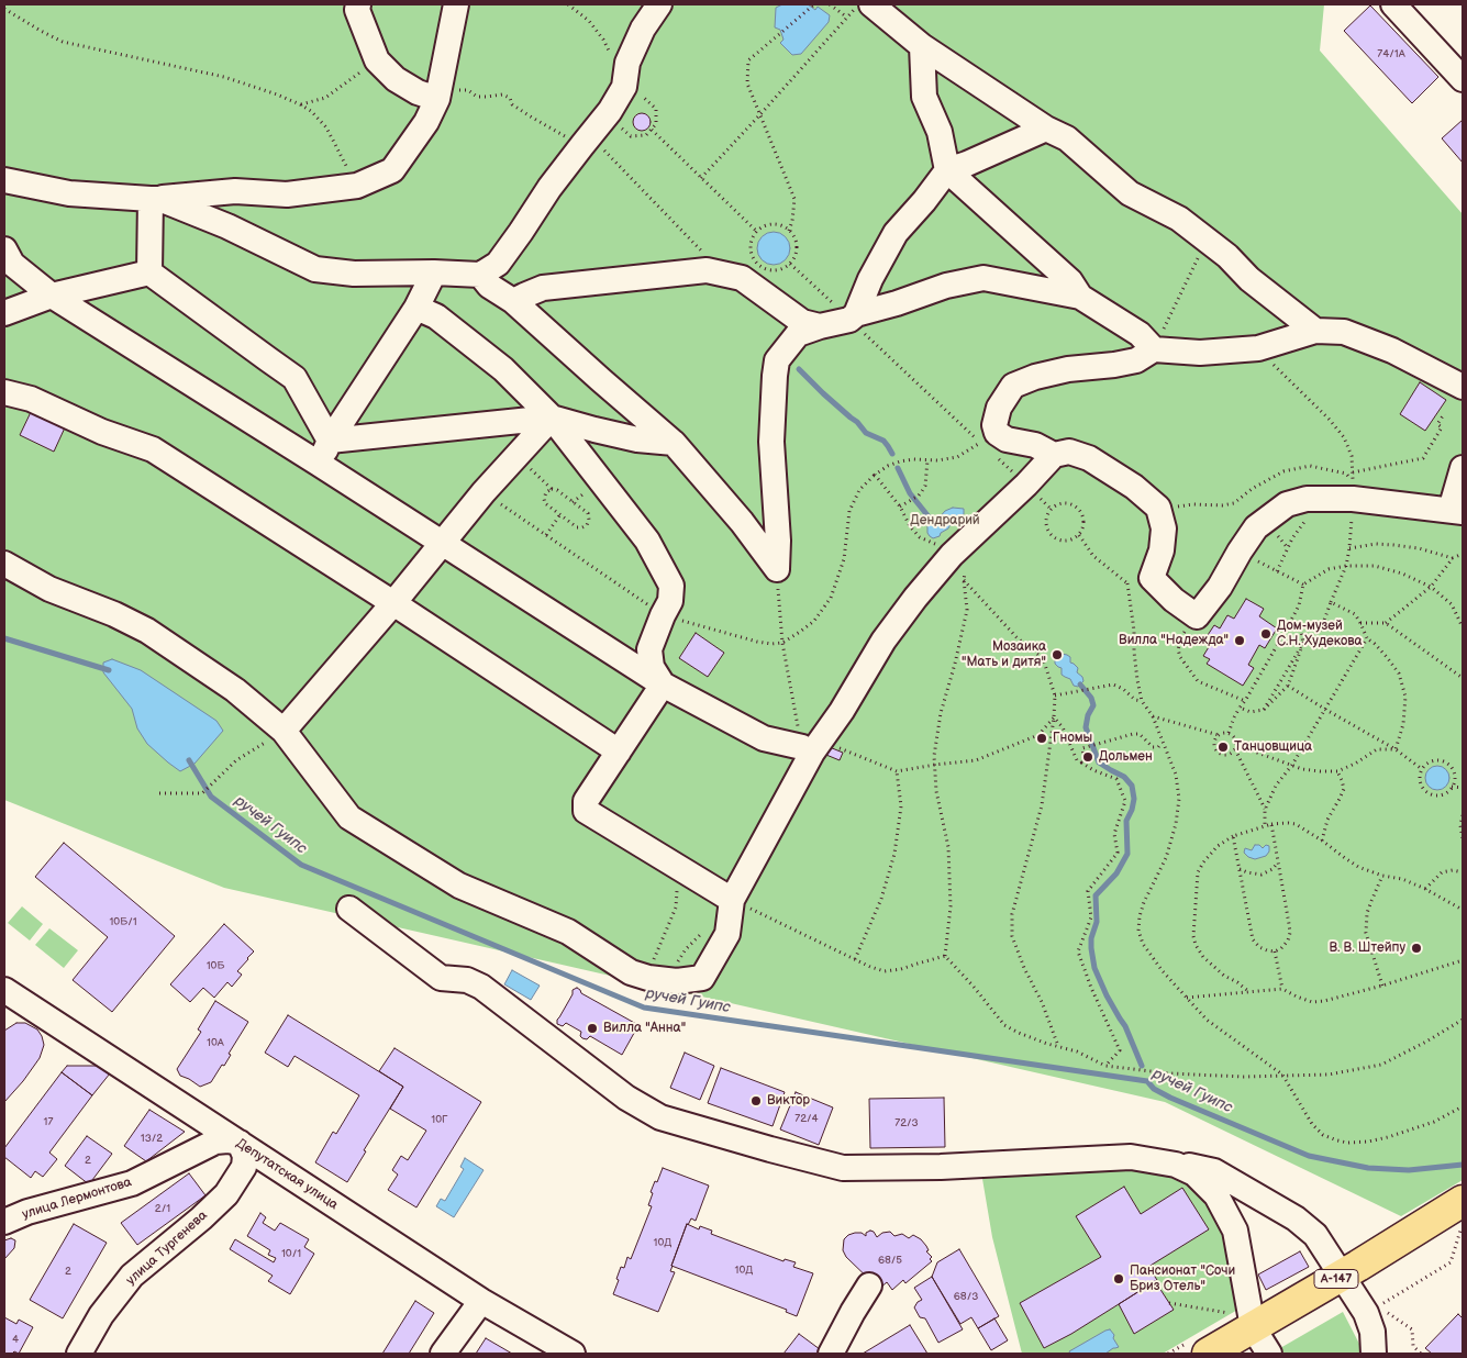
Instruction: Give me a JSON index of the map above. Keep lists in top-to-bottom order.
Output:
{
  "streets": {
    "main road": ["А-147"],
    "street": ["Депутатская улица", "улица Лермонтова", "улица Тургенева"]
  },
  "crossings": [
    ["Депутатская улица", "улица Лермонтова"],
    ["Депутатская улица", "улица Тургенева"],
    ["улица Лермонтова", "улица Тургенева"]
  ],
  "water": ["ручей Гуипс"],
  "parks": ["Дендрарий"],
  "places": [
    "Дом-музей С.Н. Худекова",
    "Вилла \"Надежда\"",
    "Мозаика \"Мать и дитя\"",
    "Гномы",
    "Танцовщица",
    "Дольмен",
    "В. В. Штейпу",
    "Вилла \"Анна\"",
    "Виктор",
    "Пансионат \"Сочи Бриз Отель\""
  ],
  "house_numbers": [
    "74/1А",
    "10Б/1",
    "10Б",
    "10А",
    "72/4",
    "10Г",
    "17",
    "72/3",
    "13/2",
    "2",
    "2/1",
    "10Д",
    "10/1",
    "68/5",
    "10Д",
    "2",
    "68/3",
    "4"
  ]
}
